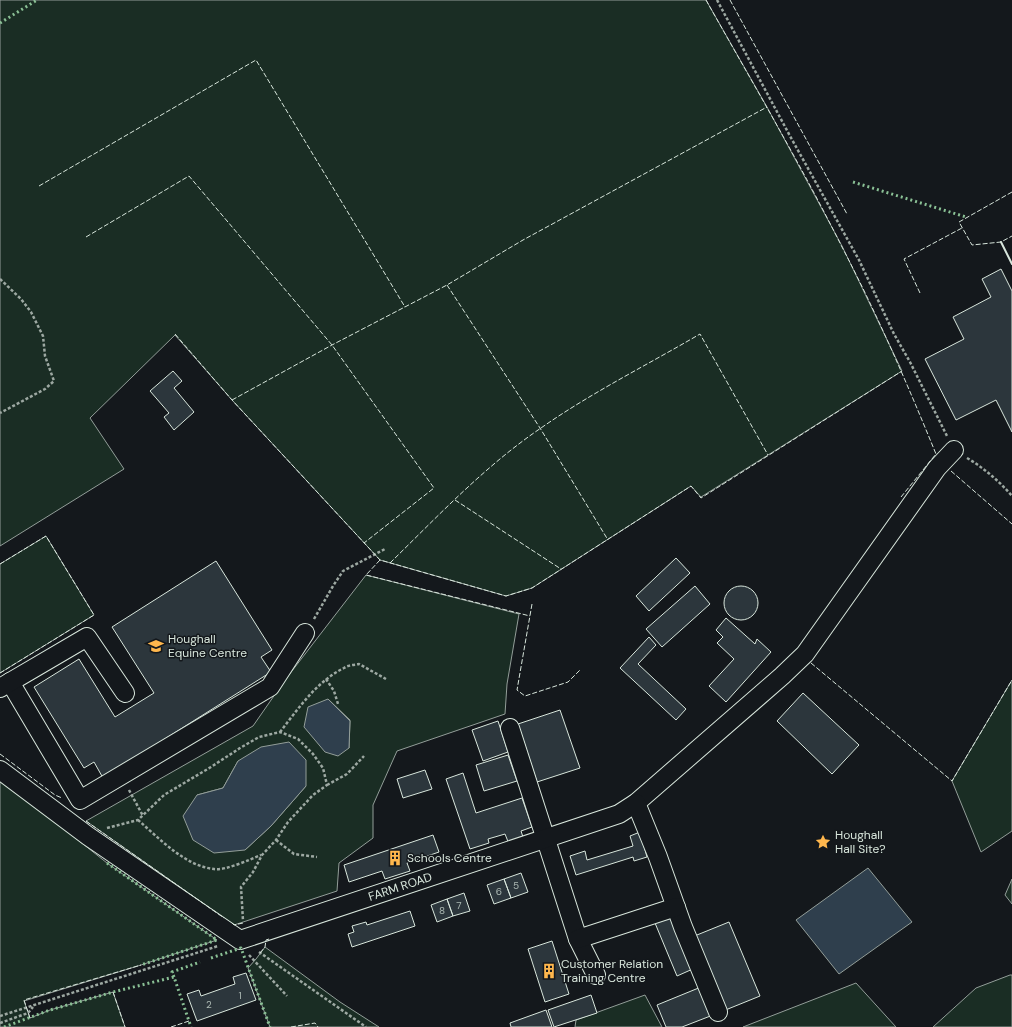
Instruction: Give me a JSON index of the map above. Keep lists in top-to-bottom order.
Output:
{
  "streets": {
    "lane": ["FARM ROAD"]
  },
  "places": {
    "school or university": ["Houghall Equine Centre"],
    "place": ["Houghall Hall Site?"],
    "building": ["Schools Centre", "Customer Relation Training Centre"]
  },
  "house_numbers": [
    "5",
    "6",
    "7",
    "8",
    "1",
    "2"
  ]
}
